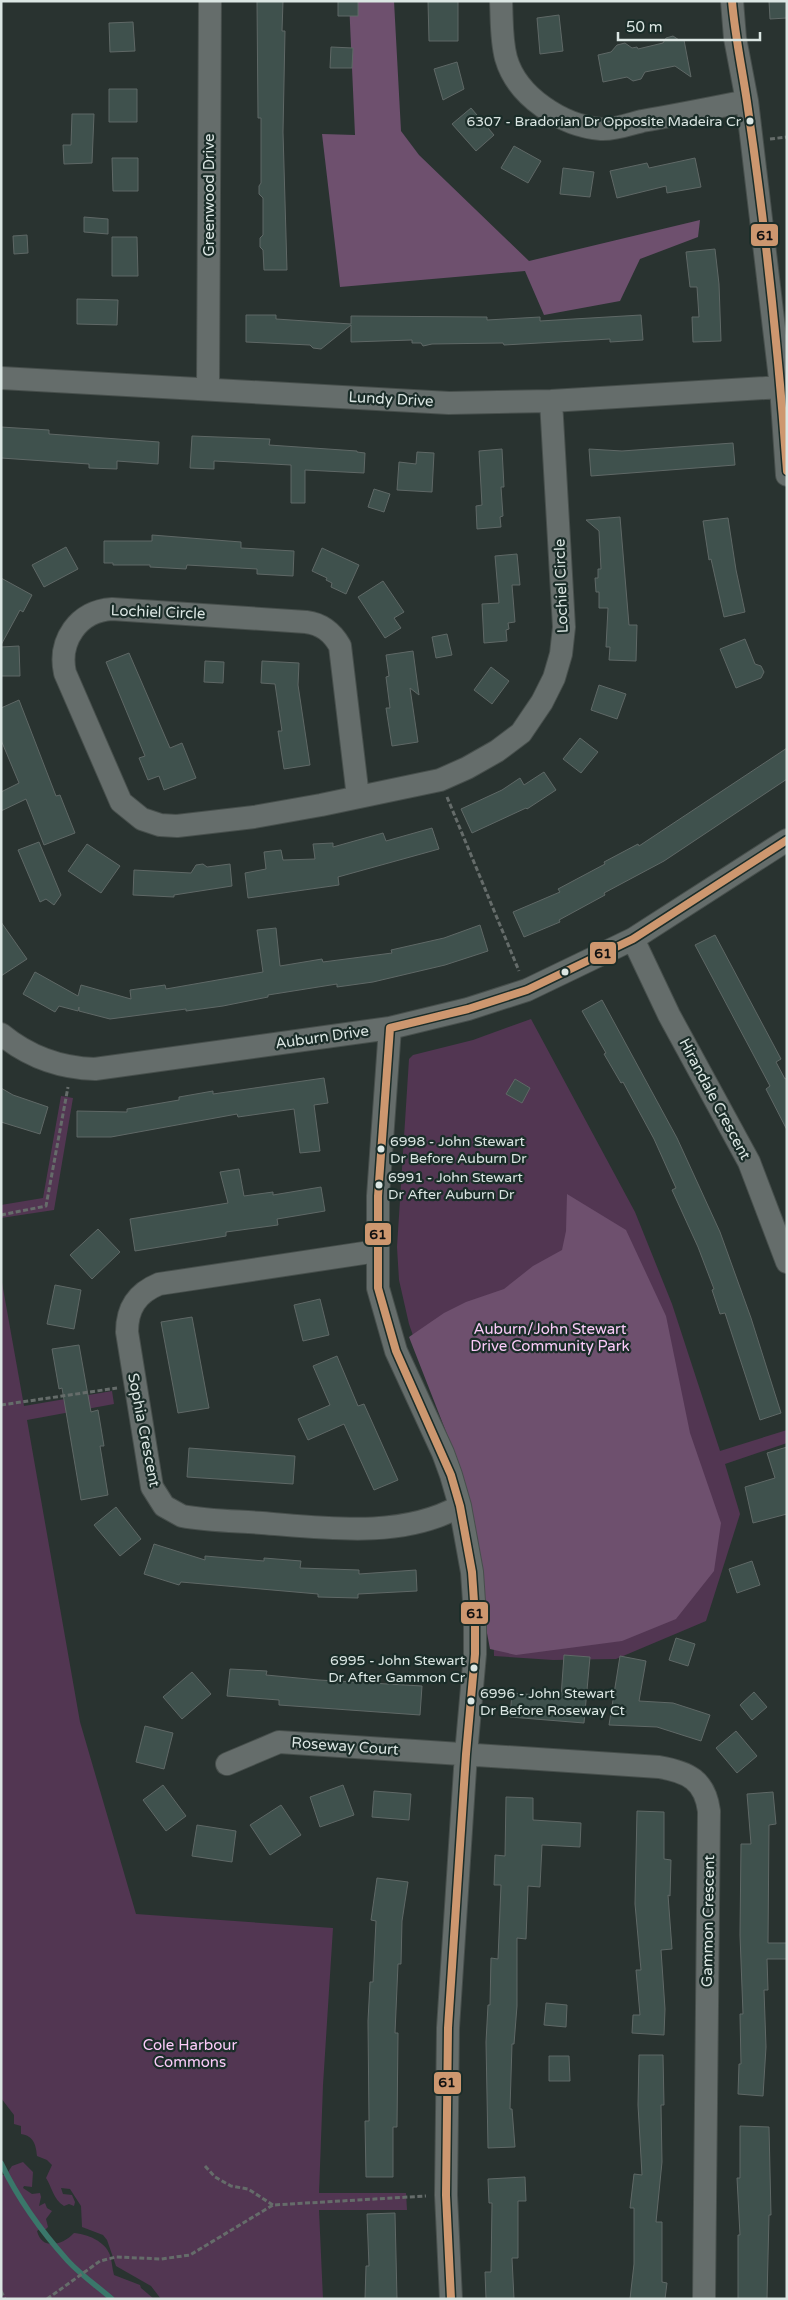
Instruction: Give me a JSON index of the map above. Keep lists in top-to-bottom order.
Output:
{
  "streets": {
    "street": [
      "Greenwood Drive",
      "Lundy Drive",
      "Lochiel Circle",
      "Auburn Drive",
      "Hirandale Crescent",
      "Sophia Crescent",
      "Roseway Court",
      "Gammon Crescent"
    ]
  },
  "crossings": [
    ["Greenwood Drive", "Lundy Drive"],
    ["Lundy Drive", "Lochiel Circle"],
    ["Auburn Drive", "Hirandale Crescent"],
    ["Roseway Court", "Gammon Crescent"]
  ],
  "parks": ["Auburn/John Stewart Drive Community Park", "Cole Harbour Commons"],
  "places": [
    "6307 - Bradorian Dr Opposite Madeira Cr",
    "6998 - John Stewart Dr Before Auburn Dr",
    "6991 - John Stewart Dr After Auburn Dr",
    "6995 - John Stewart Dr After Gammon Cr",
    "6996 - John Stewart Dr Before Roseway Ct"
  ],
  "lines": ["transit line 61"],
  "scale_bar": "50 m"
}
